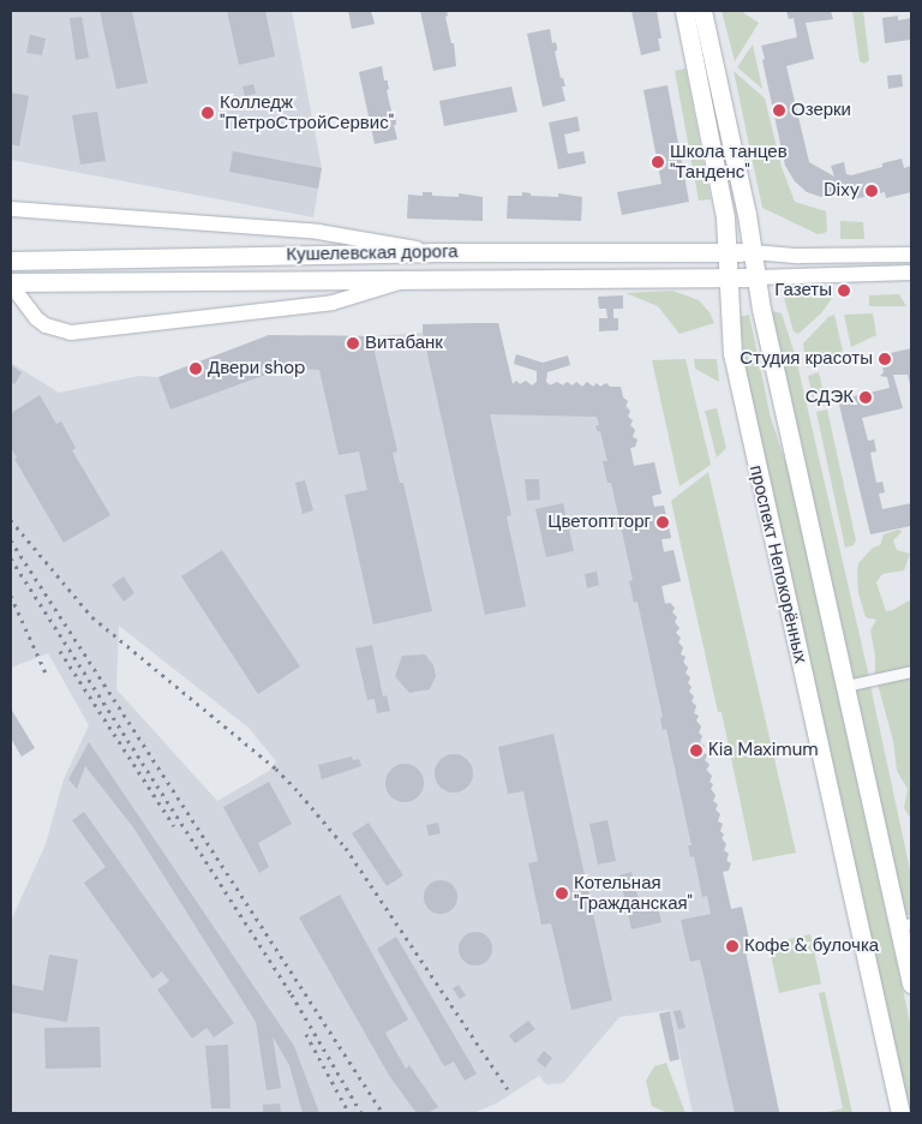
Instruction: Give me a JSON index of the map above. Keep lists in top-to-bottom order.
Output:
{
  "streets": {
    "main road": ["Кушелевская дорога", "проспект Непокорённых"]
  },
  "crossings": [
    ["Кушелевская дорога", "проспект Непокорённых"]
  ],
  "places": [
    "Озерки",
    "Колледж \"ПетроСтройСервис\"",
    "Школа танцев \"Танденс\"",
    "Dixy",
    "Газеты",
    "Витабанк",
    "Студия красоты",
    "Двери shop",
    "СДЭК",
    "Цветоптторг",
    "Kia Maximum",
    "Котельная \"Гражданская\"",
    "Кофе & булочка"
  ]
}
